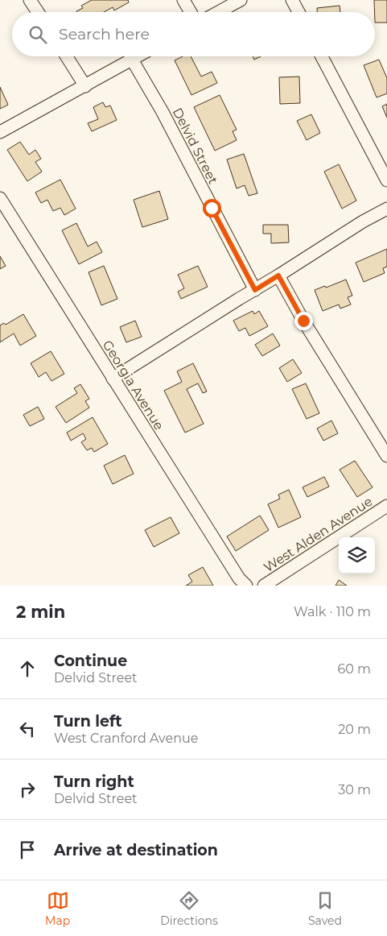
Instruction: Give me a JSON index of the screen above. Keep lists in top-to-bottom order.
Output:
{
  "streets": {
    "street": ["Delvid Street", "Georgia Avenue", "West Alden Avenue"]
  },
  "page": {
    "search": "Search here",
    "heading": ["2 min", "Walk · 110 m"],
    "list": [
      ["Continue", "Delvid Street", "60 m"],
      ["Turn left", "West Cranford Avenue", "20 m"],
      ["Turn right", "Delvid Street", "30 m"],
      "Arrive at destination"
    ],
    "nav": ["Map", "Directions", "Saved"]
  }
}
